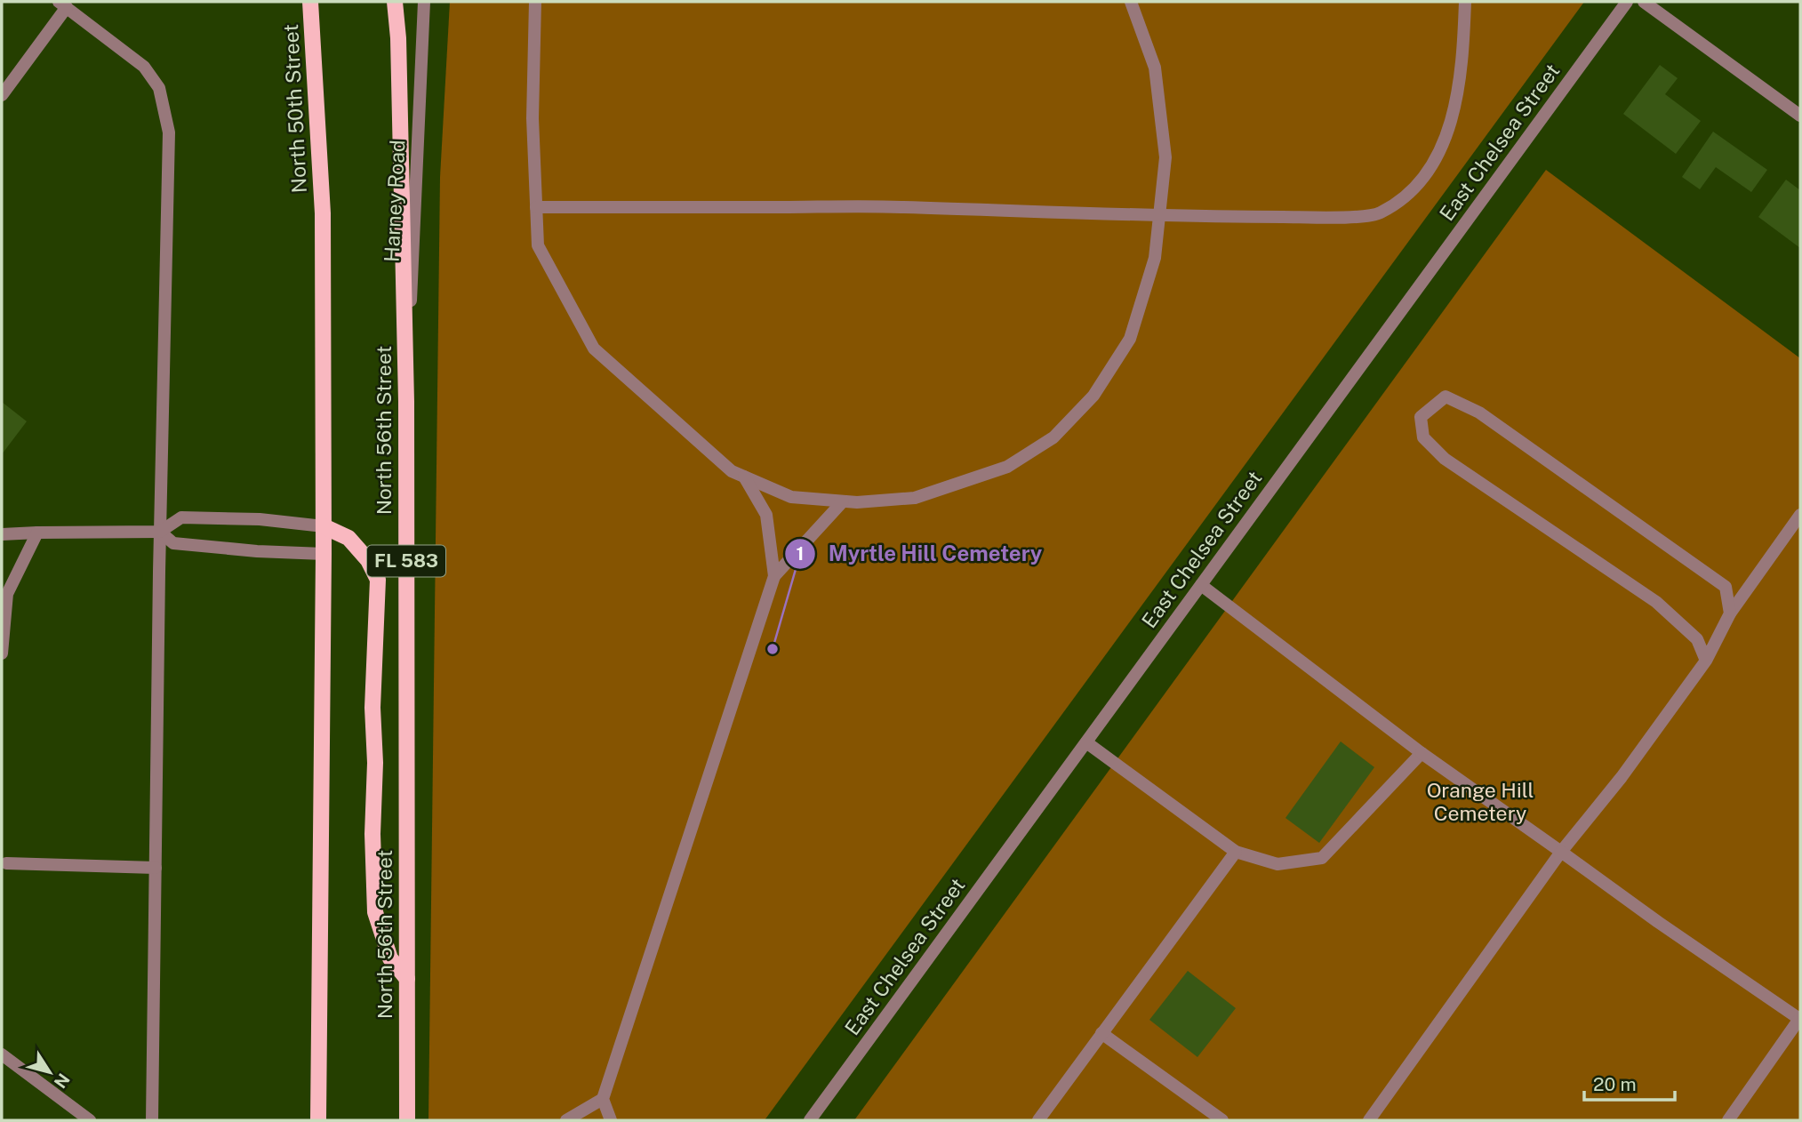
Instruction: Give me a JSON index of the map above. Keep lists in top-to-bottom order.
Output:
{
  "streets": {
    "main road": ["North 50th Street", "North 56th Street", "FL 583"],
    "street": ["East Chelsea Street", "Harney Road"]
  },
  "crossings": [
    ["Harney Road", "North 56th Street"]
  ],
  "parks": ["Orange Hill Cemetery"],
  "places": ["Myrtle Hill Cemetery"],
  "scale_bar": "20 m",
  "north": "bottom right"
}
